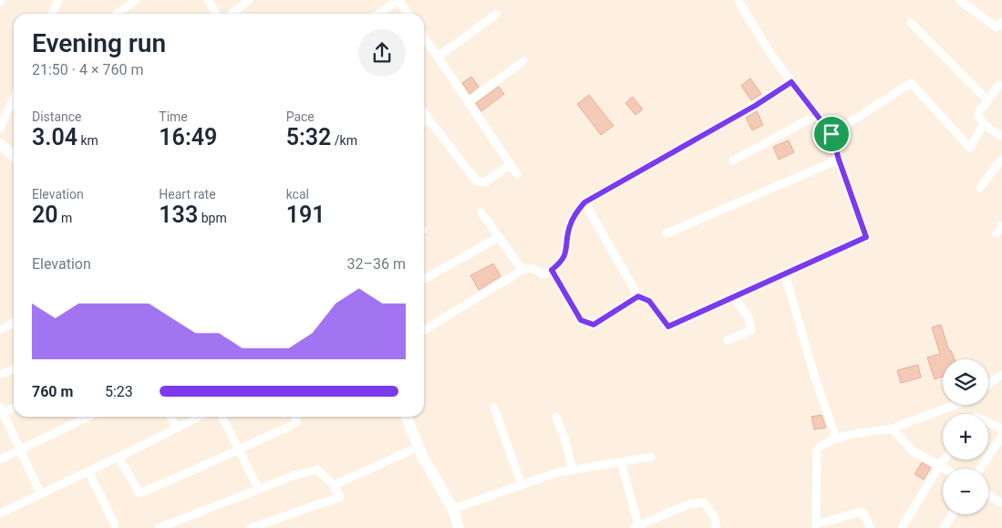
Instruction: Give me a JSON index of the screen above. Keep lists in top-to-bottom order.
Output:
{
  "page": {
    "heading": ["Evening run", "21:50 · 4 × 760 m"],
    "stats": [
      ["Distance", "3.04 km"],
      ["Time", "16:49"],
      ["Pace", "5:32 /km"],
      ["Elevation", "20 m"],
      ["Heart rate", "133 bpm"],
      ["kcal", "191"]
    ],
    "chart": ["Elevation", "32–36 m"],
    "map_buttons": ["+", "−"],
    "list": [
      {
        "name": "760 m",
        "note": "5:23"
      }
    ]
  }
}
